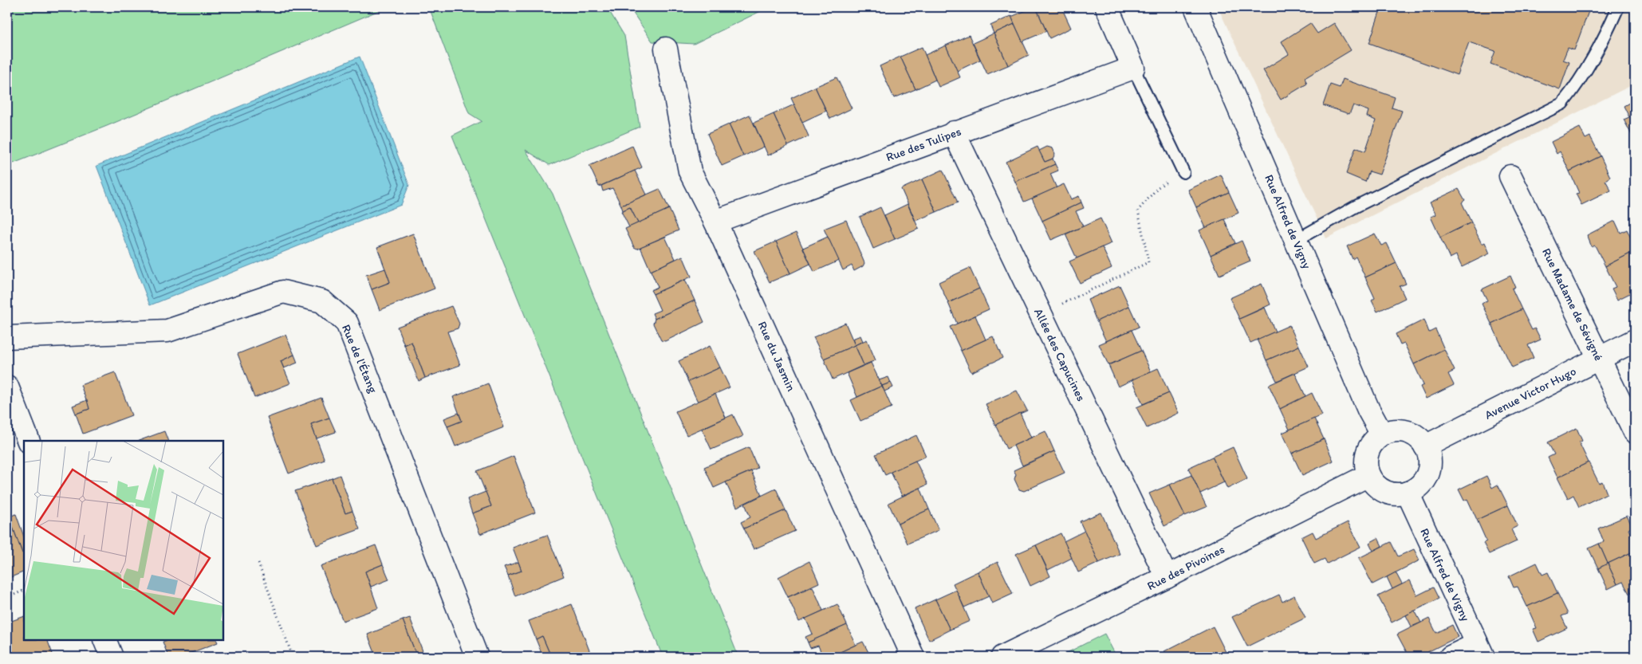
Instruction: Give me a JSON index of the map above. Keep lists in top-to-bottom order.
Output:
{
  "streets": {
    "street": [
      "Rue des Tulipes",
      "Rue Alfred de Vigny",
      "Rue Madame de Sévigné",
      "Allée des Capucines",
      "Rue du Jasmin",
      "Rue de l'Étang",
      "Avenue Victor Hugo",
      "Rue des Pivoines"
    ]
  },
  "crossings": [
    ["Rue des Tulipes", "Allée des Capucines"],
    ["Rue des Tulipes", "Rue du Jasmin"],
    ["Rue Alfred de Vigny", "Avenue Victor Hugo"],
    ["Rue Alfred de Vigny", "Rue des Pivoines"],
    ["Rue Madame de Sévigné", "Avenue Victor Hugo"],
    ["Allée des Capucines", "Rue des Pivoines"],
    ["Avenue Victor Hugo", "Rue des Pivoines"]
  ]
}
